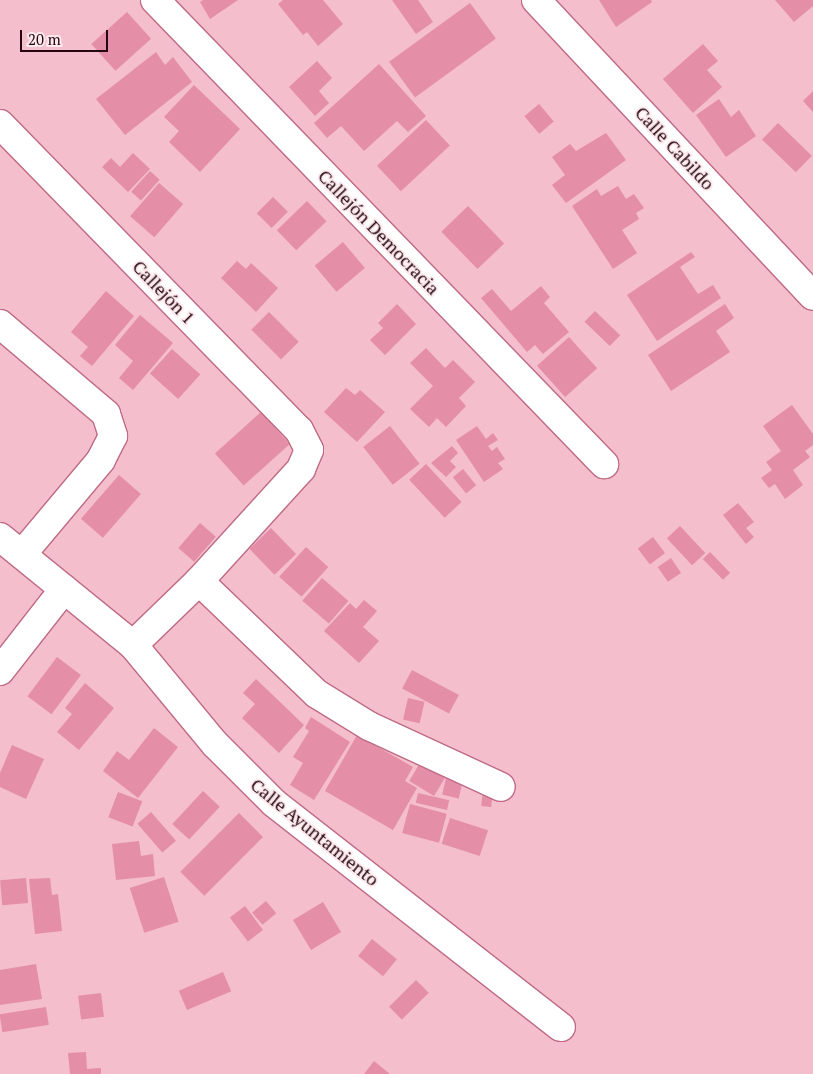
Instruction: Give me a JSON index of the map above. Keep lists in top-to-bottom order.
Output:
{
  "streets": {
    "street": [
      "Calle Cabildo",
      "Callejón Democracia",
      "Callejón 1",
      "Calle Ayuntamiento"
    ]
  },
  "scale_bar": "20 m"
}
